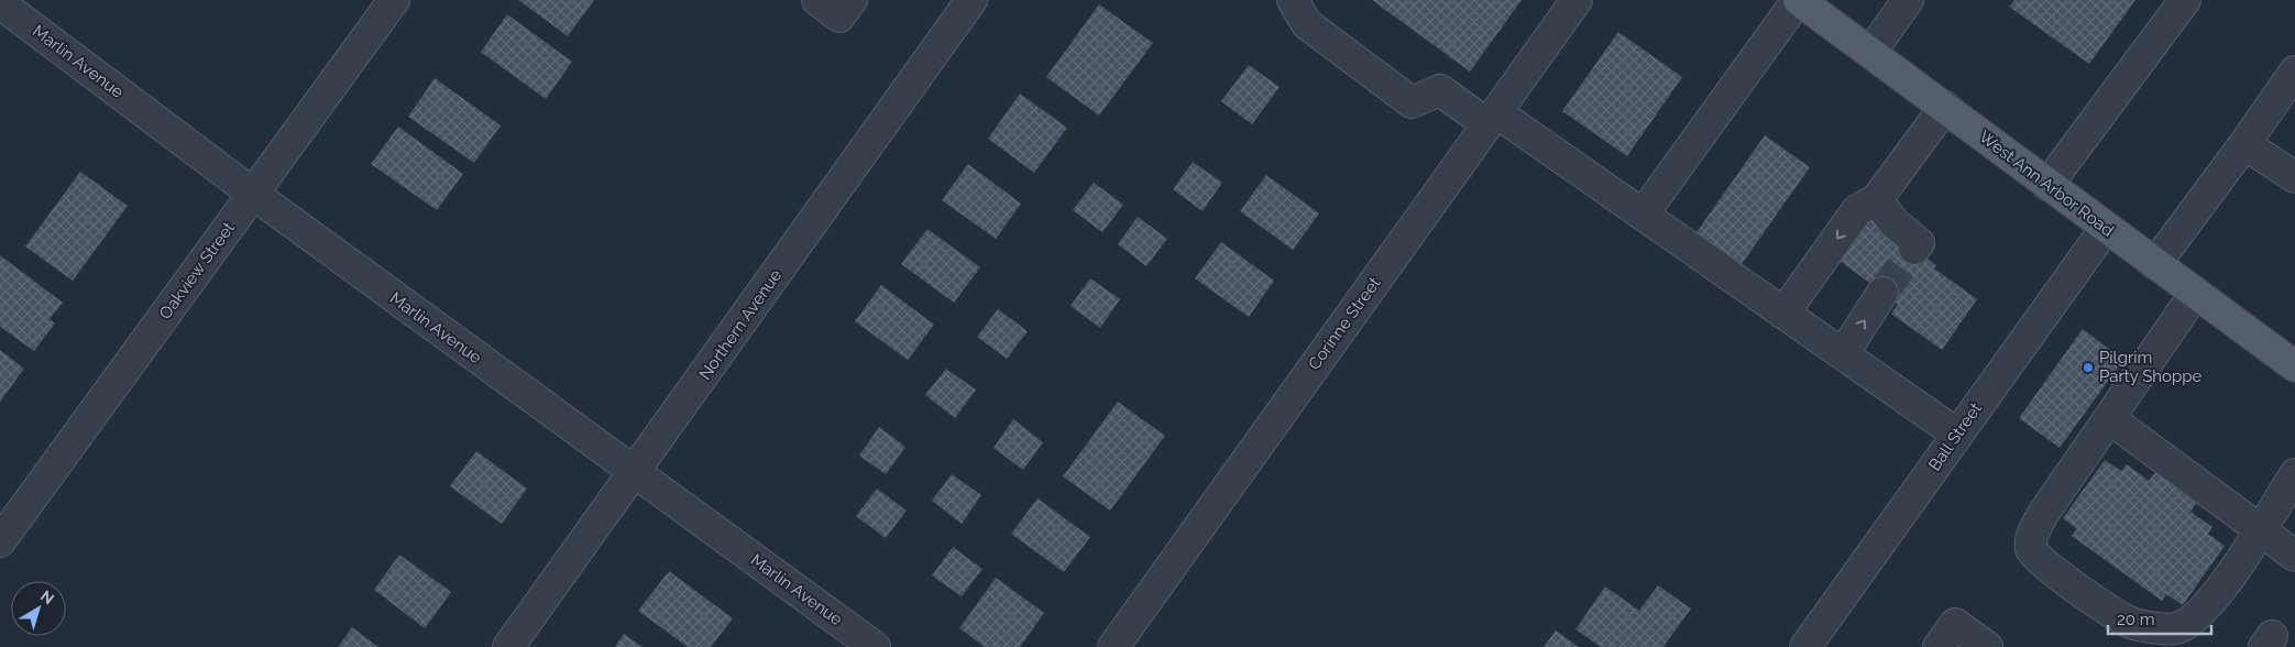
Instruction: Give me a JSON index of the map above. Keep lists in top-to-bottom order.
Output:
{
  "streets": {
    "main road": ["West Ann Arbor Road"],
    "street": [
      "Marlin Avenue",
      "Oakview Street",
      "Corinne Street",
      "Northern Avenue",
      "Ball Street"
    ]
  },
  "crossings": [
    ["Marlin Avenue", "Oakview Street"],
    ["Marlin Avenue", "Northern Avenue"],
    ["West Ann Arbor Road", "Ball Street"]
  ],
  "places": ["Pilgrim Party Shoppe"],
  "scale_bar": "20 m",
  "north": "top right"
}
